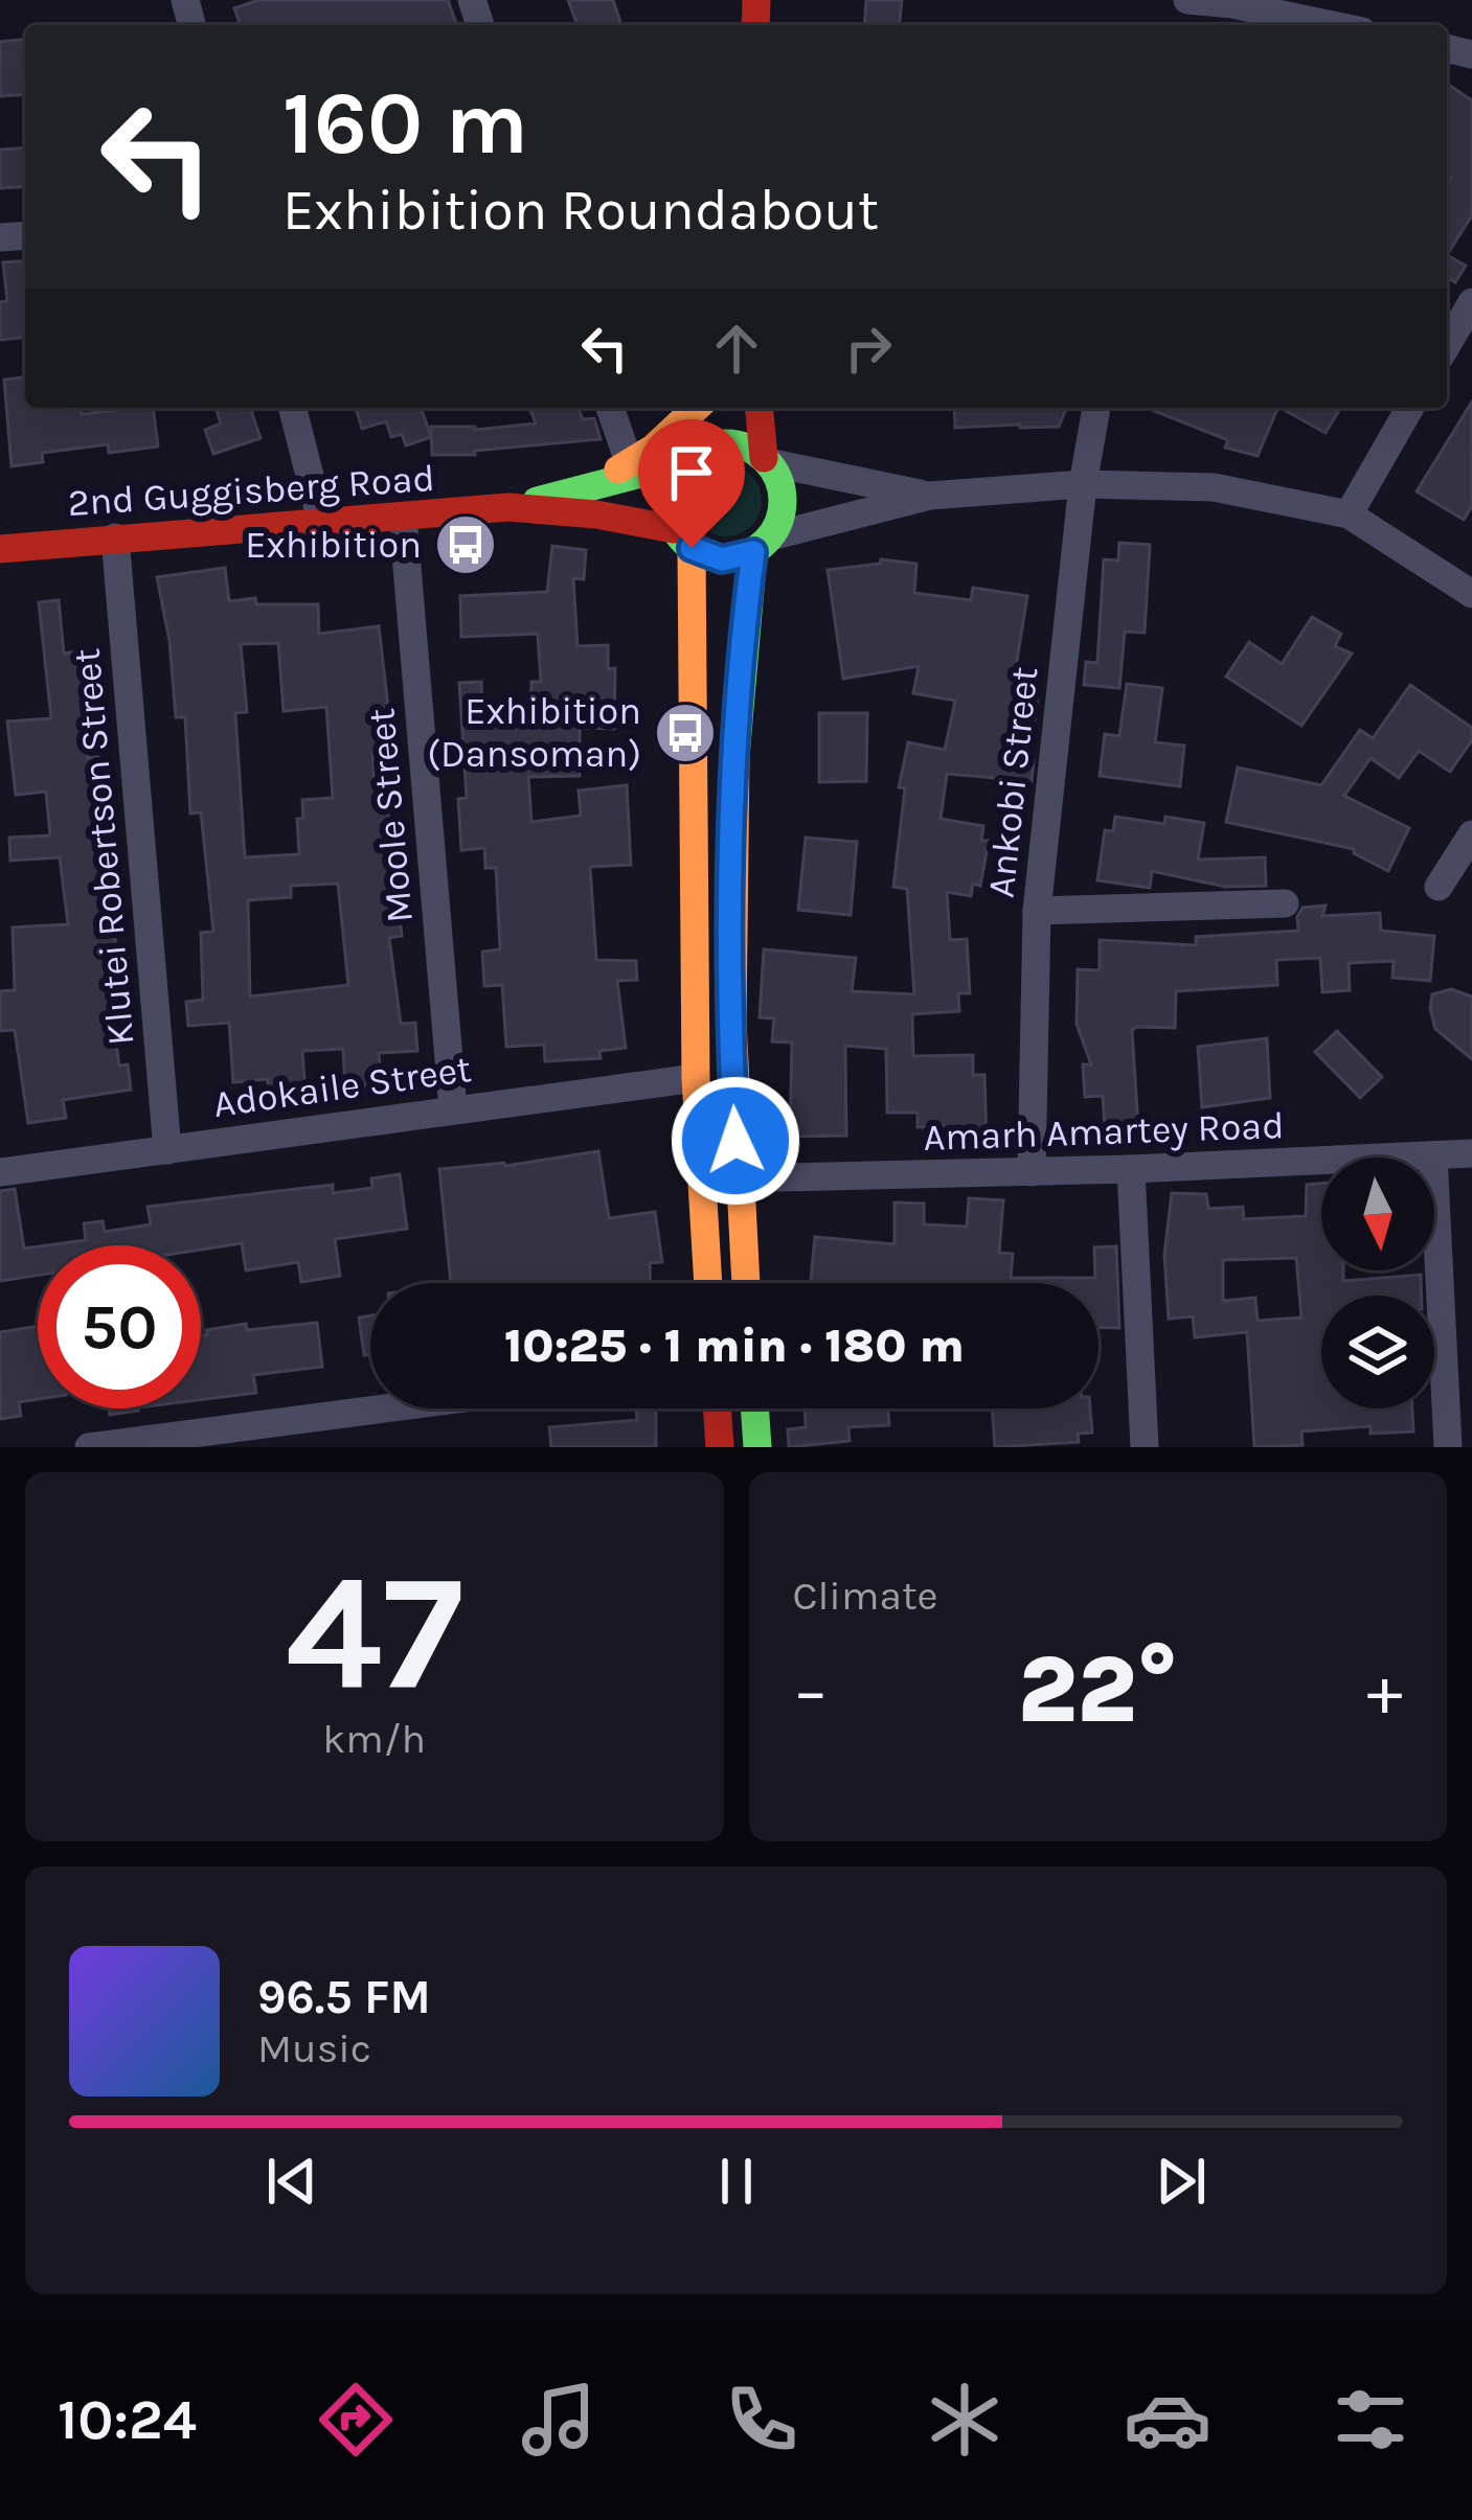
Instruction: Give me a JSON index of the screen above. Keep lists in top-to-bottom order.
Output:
{
  "streets": {
    "main road": ["2nd Guggisberg Road"],
    "street": [
      "Ankobi Street",
      "Moole Street",
      "Klutei Robertson Street",
      "Adokaile Street",
      "Amarh Amartey Road"
    ]
  },
  "crossings": [
    ["2nd Guggisberg Road", "Moole Street"],
    ["2nd Guggisberg Road", "Klutei Robertson Street"],
    ["Ankobi Street", "Amarh Amartey Road"],
    ["Moole Street", "Adokaile Street"],
    ["Klutei Robertson Street", "Adokaile Street"]
  ],
  "places": {
    "bus stop": ["Exhibition", "Exhibition (Dansoman)"]
  },
  "north": "bottom",
  "page": {
    "turn": ["160 m", "Exhibition Roundabout"],
    "limit": "50",
    "trip": "10:25 · 1 min · 180 m",
    "tile": [
      ["47", "km/h"],
      "Climate"
    ],
    "heat": ["−", "22°", "+"],
    "song": ["96.5 FM", "Music"],
    "tabs": "10:24"
  }
}
